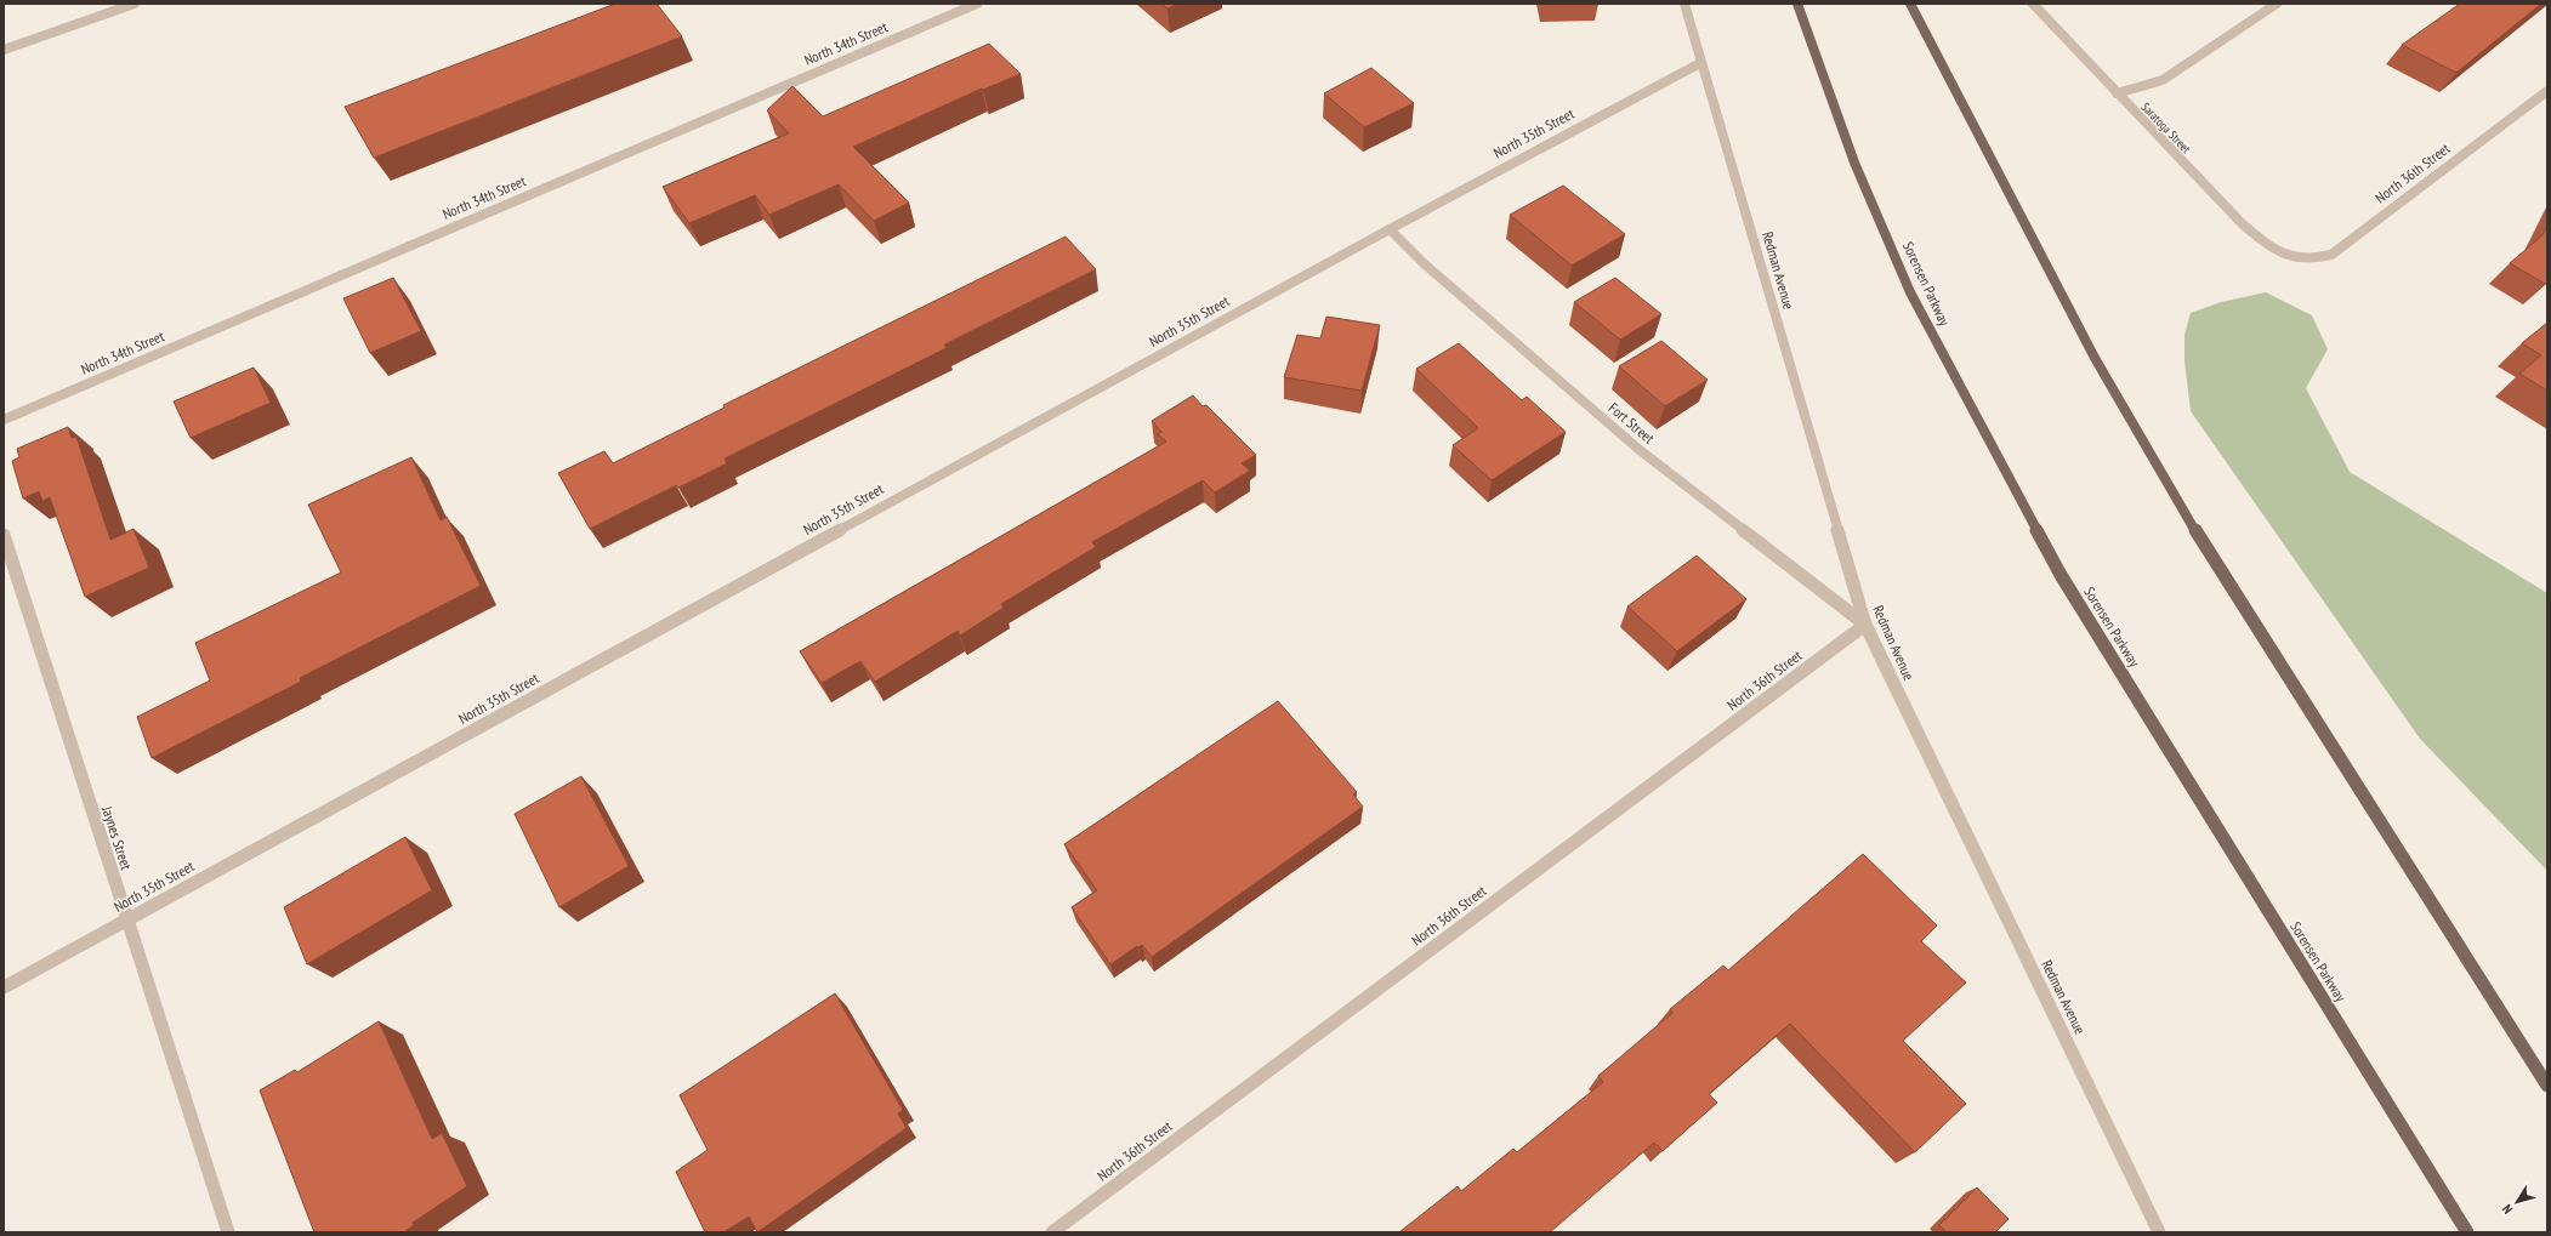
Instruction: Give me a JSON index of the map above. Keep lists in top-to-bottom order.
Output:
{
  "streets": {
    "main road": ["Sorensen Parkway"],
    "street": [
      "North 34th Street",
      "Saratoga Street",
      "North 35th Street",
      "North 36th Street",
      "Redman Avenue",
      "Fort Street",
      "Jaynes Street"
    ]
  },
  "crossings": [
    ["Saratoga Street", "North 36th Street"],
    ["North 35th Street", "Redman Avenue"],
    ["North 35th Street", "Fort Street"],
    ["North 35th Street", "Jaynes Street"],
    ["North 36th Street", "Redman Avenue"],
    ["North 36th Street", "Fort Street"],
    ["Redman Avenue", "Fort Street"]
  ],
  "north": "bottom left"
}
